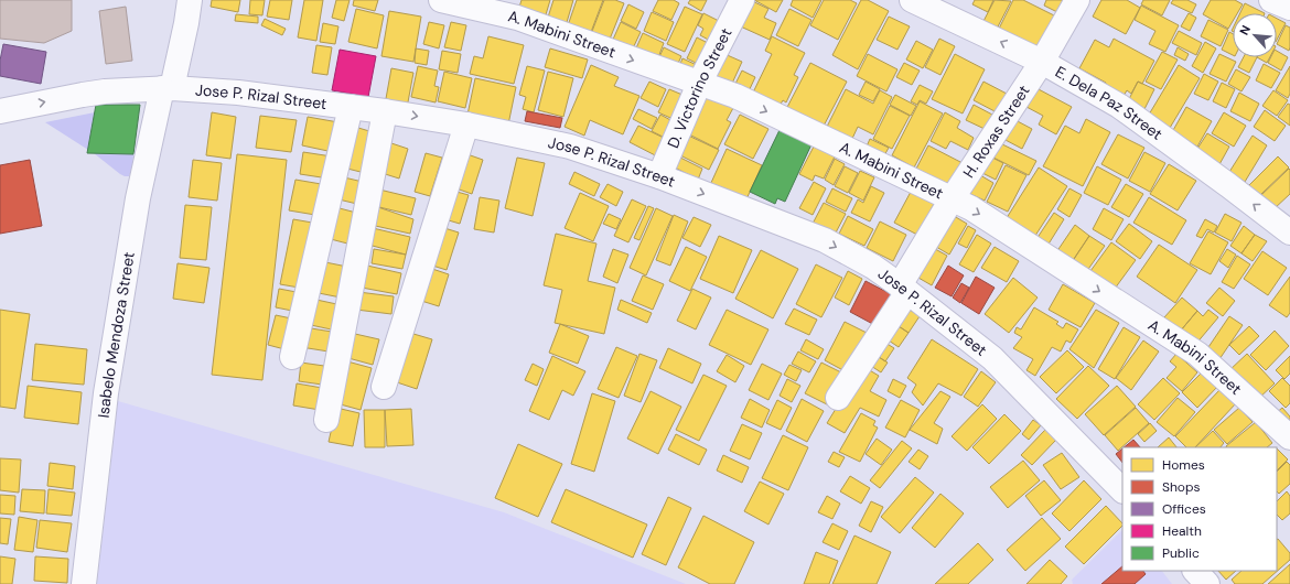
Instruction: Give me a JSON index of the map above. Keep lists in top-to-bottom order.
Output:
{
  "streets": {
    "street": [
      "A. Mabini Street",
      "D. Victorino Street",
      "Jose P. Rizal Street",
      "E. Dela Paz Street",
      "H. Roxas Street",
      "Isabelo Mendoza Street"
    ]
  },
  "crossings": [
    ["A. Mabini Street", "D. Victorino Street"],
    ["A. Mabini Street", "H. Roxas Street"],
    ["D. Victorino Street", "Jose P. Rizal Street"],
    ["Jose P. Rizal Street", "H. Roxas Street"],
    ["Jose P. Rizal Street", "Isabelo Mendoza Street"],
    ["E. Dela Paz Street", "H. Roxas Street"]
  ],
  "one_way": ["A. Mabini Street", "Jose P. Rizal Street", "E. Dela Paz Street"],
  "legend": [
    "Homes",
    "Shops",
    "Offices",
    "Health",
    "Public"
  ],
  "north": "top left"
}
